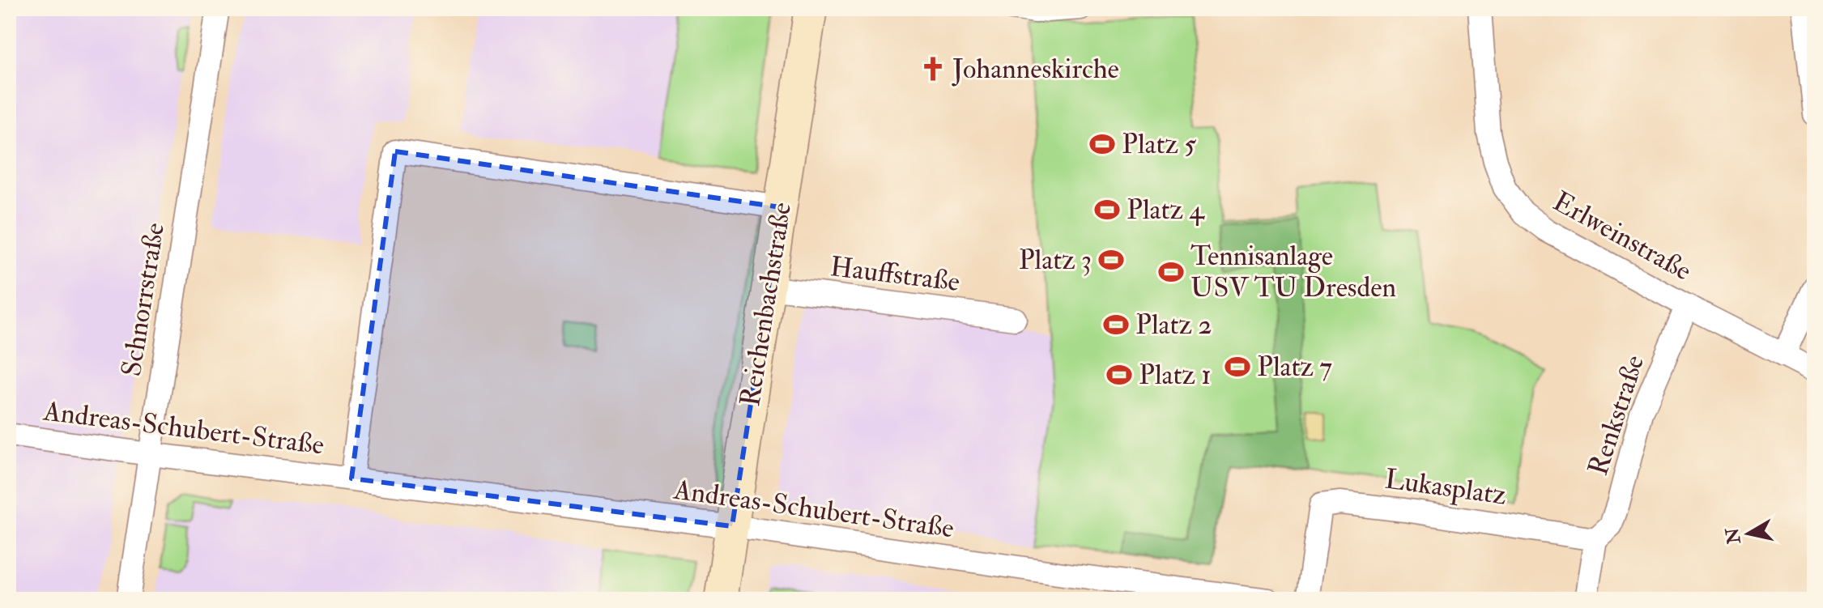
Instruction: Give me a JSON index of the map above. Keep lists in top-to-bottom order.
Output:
{
  "streets": {
    "street": [
      "Erlweinstraße",
      "Hauffstraße",
      "Schnorrstraße",
      "Reichenbachstraße",
      "Renkstraße",
      "Andreas-Schubert-Straße",
      "Lukasplatz"
    ]
  },
  "crossings": [
    ["Erlweinstraße", "Renkstraße"],
    ["Hauffstraße", "Reichenbachstraße"],
    ["Schnorrstraße", "Andreas-Schubert-Straße"],
    ["Reichenbachstraße", "Andreas-Schubert-Straße"],
    ["Renkstraße", "Lukasplatz"]
  ],
  "places": {
    "church": ["Johanneskirche"],
    "sports": [
      "Platz 5",
      "Platz 4",
      "Platz 3",
      "Tennisanlage USV TU Dresden",
      "Platz 2",
      "Platz 7",
      "Platz 1"
    ]
  },
  "north": "left"
}
